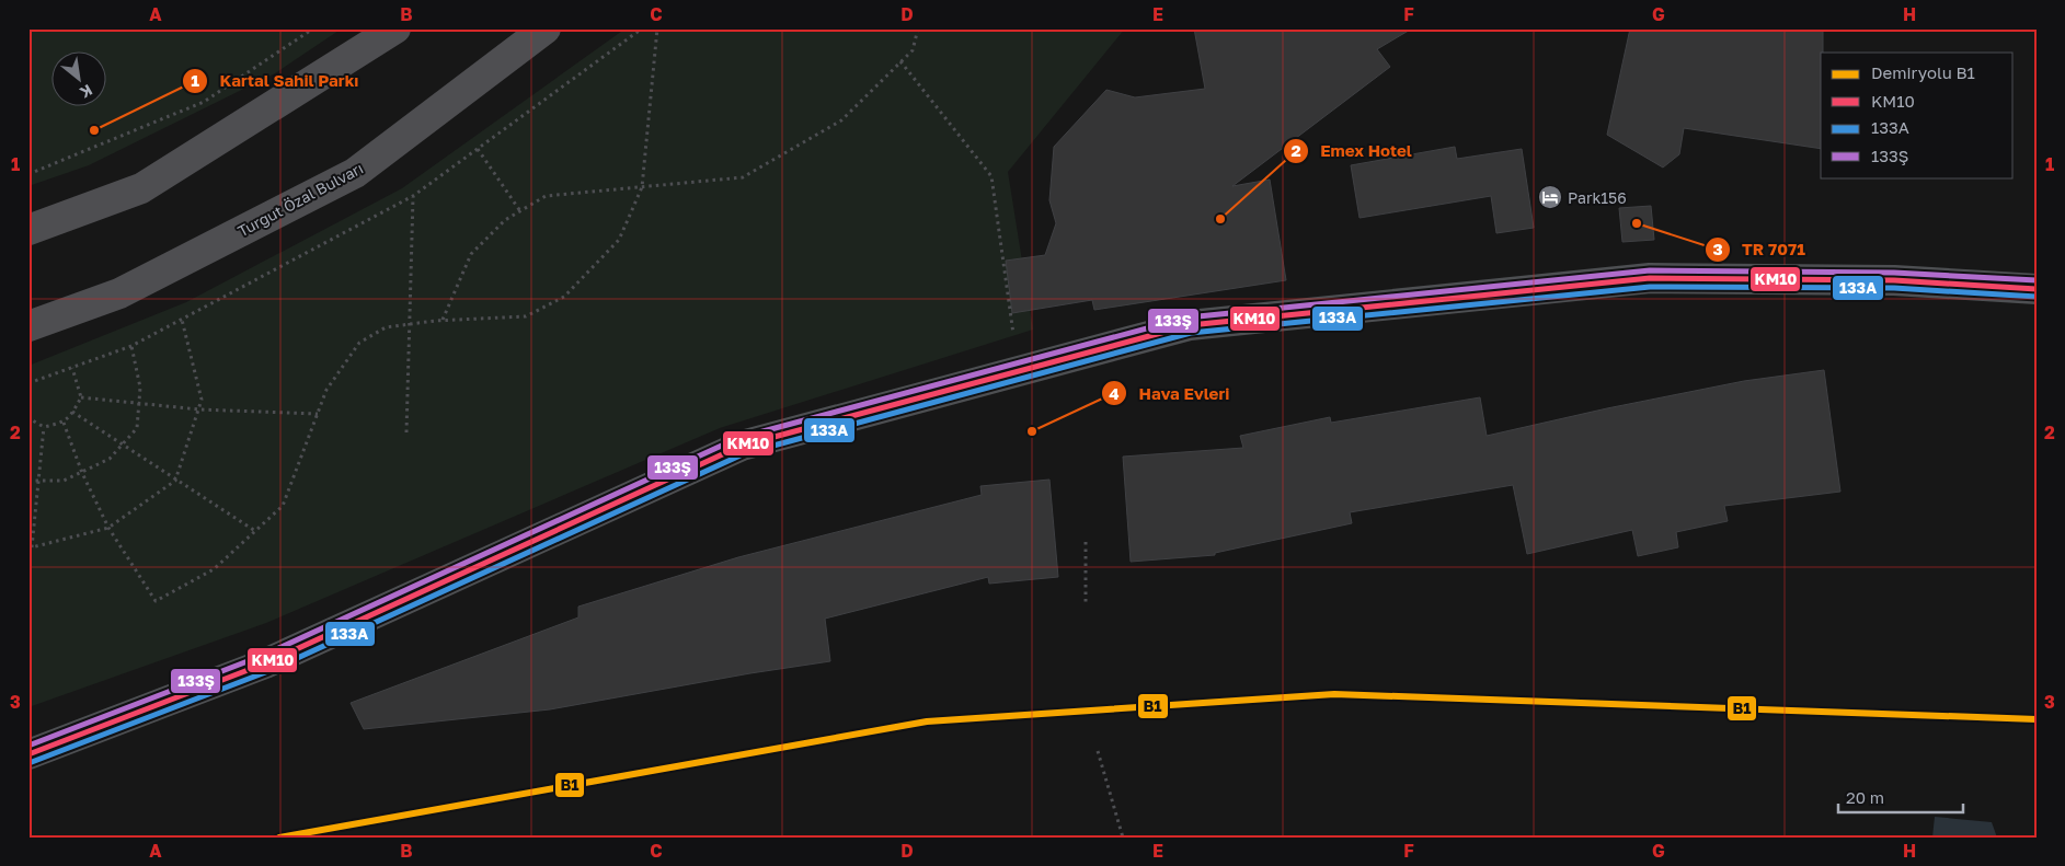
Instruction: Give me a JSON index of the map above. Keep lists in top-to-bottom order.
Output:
{
  "streets": {
    "highway": ["Turgut Özal Bulvarı"]
  },
  "places": {
    "other": [
      "Kartal Sahil Parkı",
      "Emex Hotel",
      "TR 7071",
      "Hava Evleri"
    ],
    "hotel": ["Park156"]
  },
  "lines": [
    "transit line 133Ş",
    "transit line KM10",
    "transit line 133A",
    "rail line B1"
  ],
  "legend": [
    "Demiryolu B1",
    "KM10",
    "133A",
    "133Ş"
  ],
  "scale_bar": "20 m",
  "north": "bottom right",
  "grid": {
    "columns": [
      "A",
      "B",
      "C",
      "D",
      "E",
      "F",
      "G",
      "H"
    ],
    "rows": ["1", "2", "3"]
  }
}
